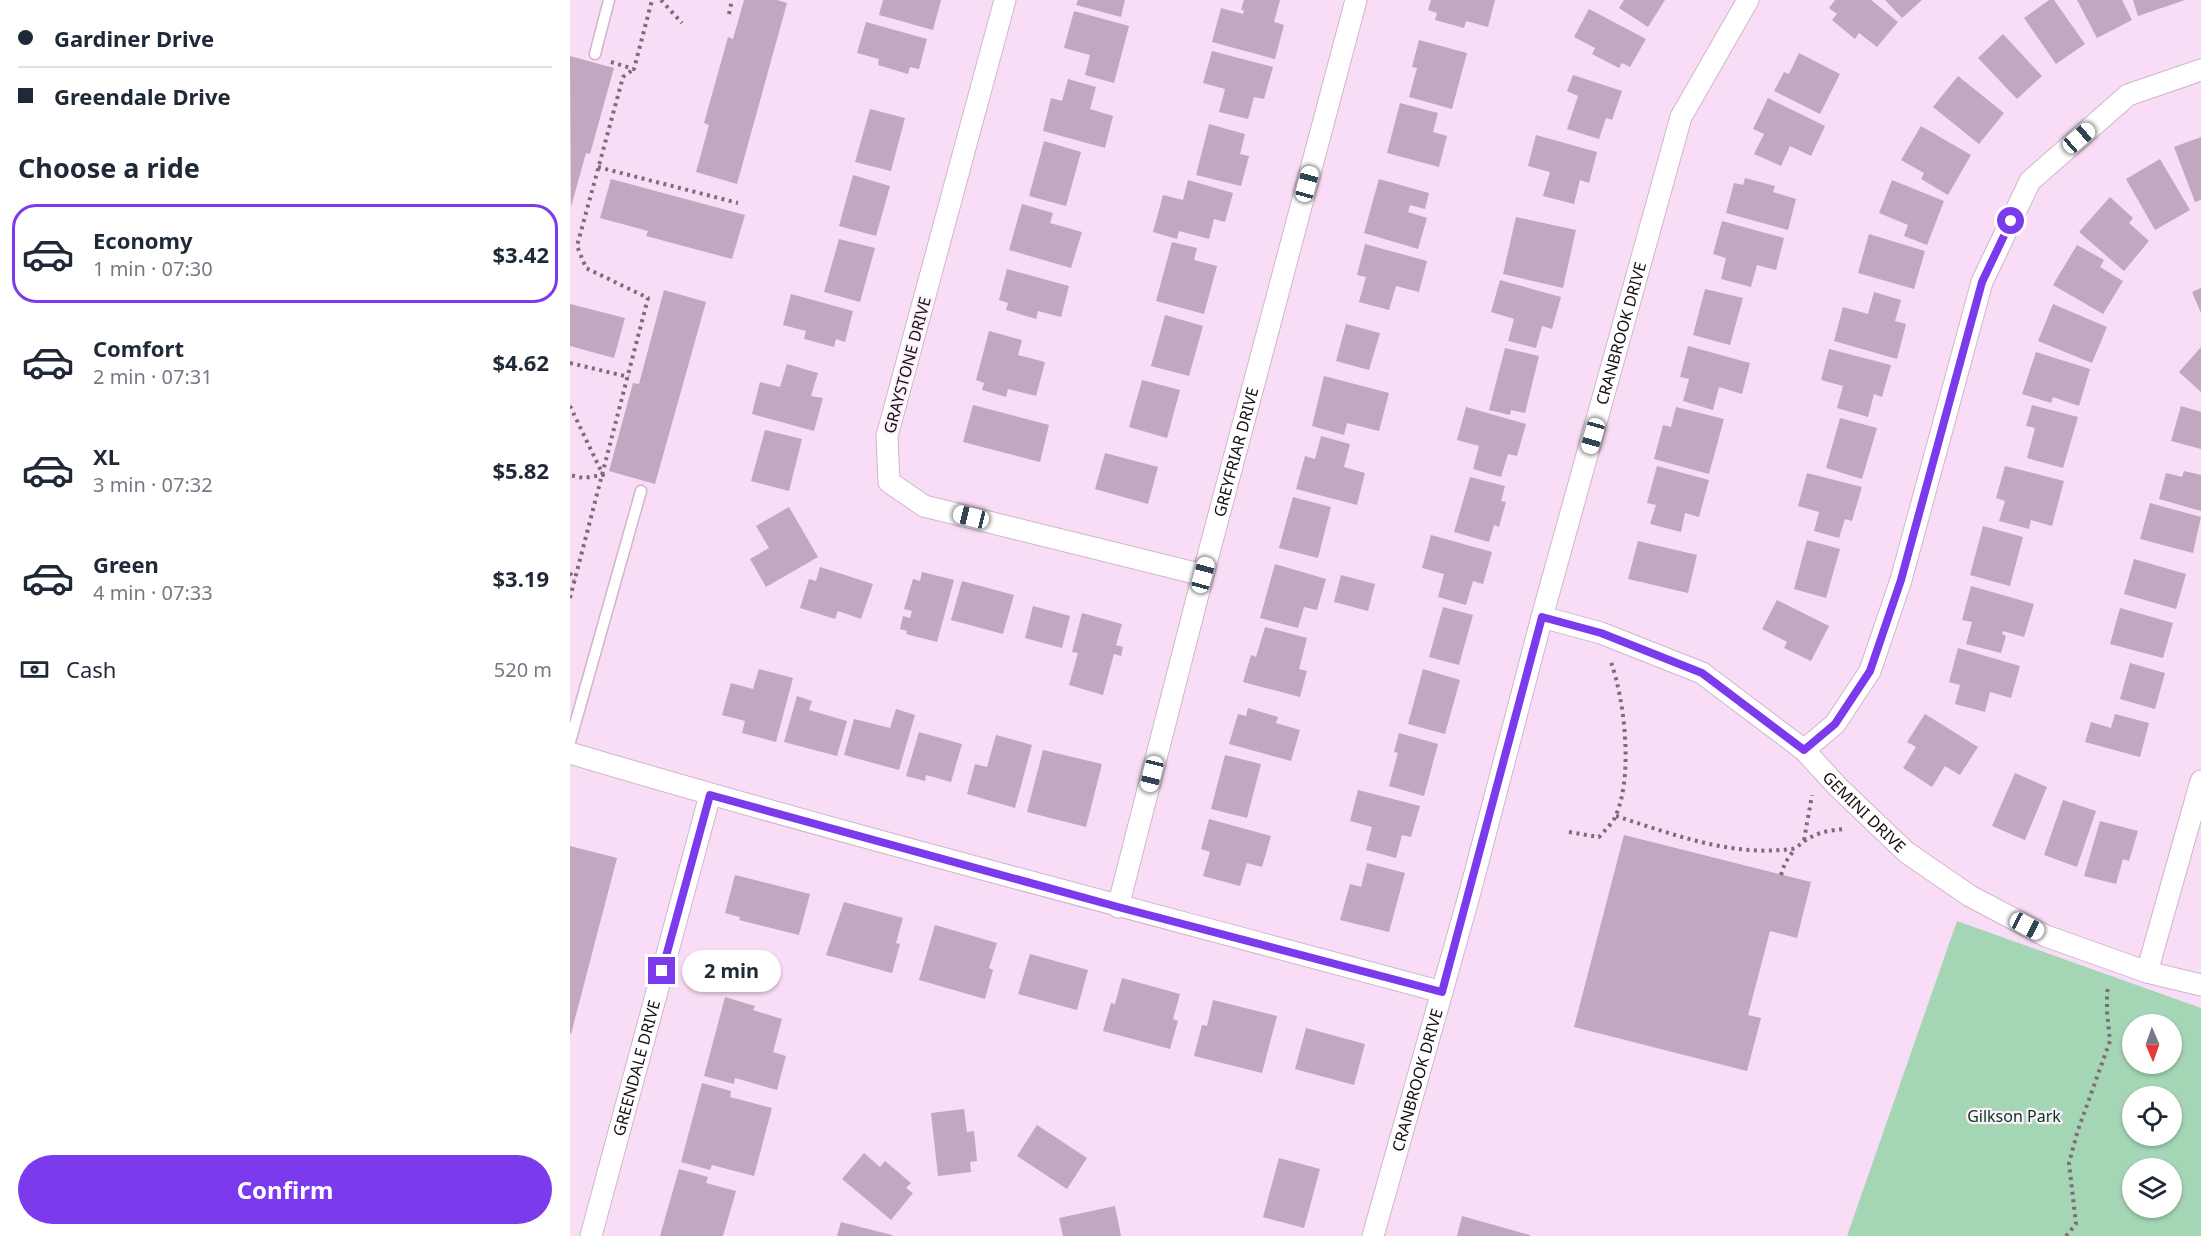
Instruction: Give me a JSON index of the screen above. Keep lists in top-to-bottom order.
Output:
{
  "streets": {
    "street": [
      "CRANBROOK DRIVE",
      "GRAYSTONE DRIVE",
      "GREYFRIAR DRIVE",
      "GEMINI DRIVE",
      "GREENDALE DRIVE"
    ]
  },
  "crossings": [
    ["CRANBROOK DRIVE", "GEMINI DRIVE"],
    ["GRAYSTONE DRIVE", "GREYFRIAR DRIVE"]
  ],
  "parks": ["Gilkson Park"],
  "north": "bottom",
  "page": {
    "banner": ["Gardiner Drive", "Greendale Drive"],
    "heading": "Choose a ride",
    "list": [
      {
        "name": "Economy",
        "note": "1 min · 07:30",
        "value": "$3.42"
      },
      {
        "name": "Comfort",
        "note": "2 min · 07:31",
        "value": "$4.62"
      },
      {
        "name": "XL",
        "note": "3 min · 07:32",
        "value": "$5.82"
      },
      {
        "name": "Green",
        "note": "4 min · 07:33",
        "value": "$3.19"
      }
    ],
    "pay": ["Cash", "520 m"],
    "bubble": "2 min",
    "buttons": "Confirm"
  }
}
